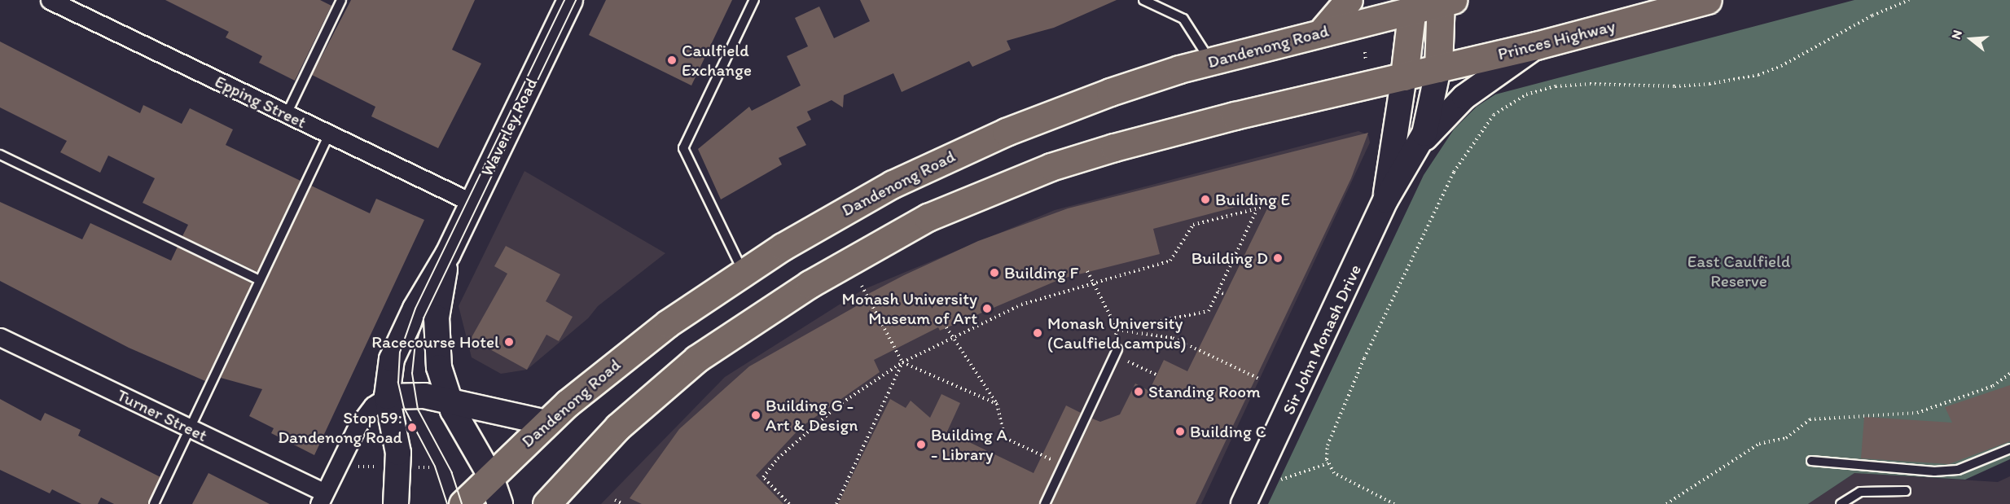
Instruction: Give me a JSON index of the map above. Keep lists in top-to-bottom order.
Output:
{
  "streets": {
    "main road": [
      "Princes Highway",
      "Dandenong Road",
      "Waverley Road",
      "Sir John Monash Drive"
    ],
    "street": ["Epping Street", "Turner Street"]
  },
  "crossings": [
    ["Princes Highway", "Sir John Monash Drive"],
    ["Dandenong Road", "Waverley Road"],
    ["Epping Street", "Waverley Road"]
  ],
  "parks": ["East Caulfield Reserve"],
  "places": [
    "Caulfield Exchange",
    "Building E",
    "Building D",
    "Building F",
    "Monash University Museum of Art",
    "Monash University (Caulfield campus)",
    "Racecourse Hotel",
    "Standing Room",
    "Building G - Art & Design",
    "Stop 59: Dandenong Road",
    "Building C",
    "Building A - Library"
  ],
  "north": "left"
}
